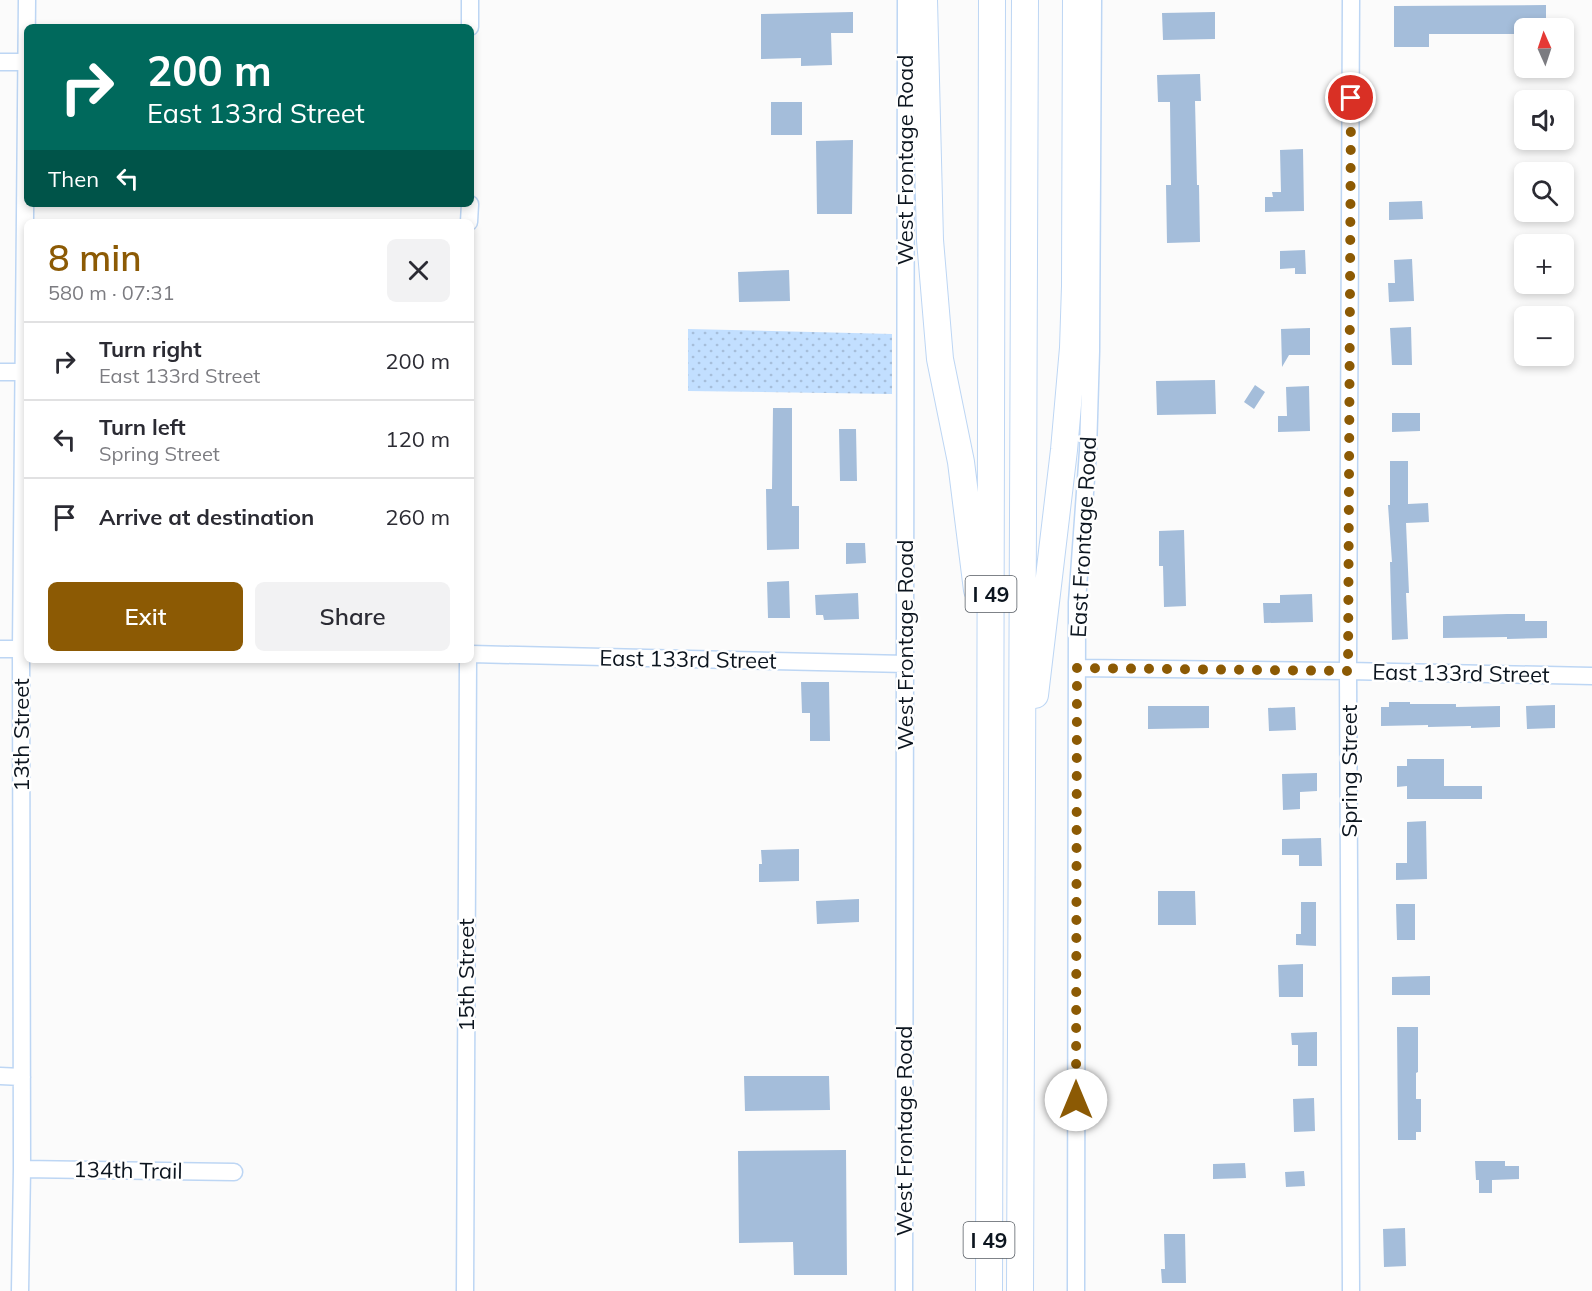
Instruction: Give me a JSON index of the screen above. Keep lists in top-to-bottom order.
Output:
{
  "streets": {
    "highway": ["I 49"],
    "street": [
      "West Frontage Road",
      "East Frontage Road",
      "East 133rd Street",
      "13th Street",
      "Spring Street",
      "15th Street",
      "134th Trail"
    ]
  },
  "crossings": [
    ["West Frontage Road", "East 133rd Street"],
    ["East Frontage Road", "East 133rd Street"],
    ["East 133rd Street", "Spring Street"],
    ["13th Street", "134th Trail"]
  ],
  "north": "top",
  "page": {
    "map_buttons": ["+", "−"],
    "turn": ["200 m", "East 133rd Street"],
    "then": "Then",
    "heading": ["8 min", "580 m · 07:31"],
    "list": [
      {
        "name": "Turn right",
        "note": "East 133rd Street",
        "value": "200 m"
      },
      {
        "name": "Turn left",
        "note": "Spring Street",
        "value": "120 m"
      },
      {
        "name": "Arrive at destination",
        "value": "260 m"
      }
    ],
    "buttons": ["Exit", "Share"]
  }
}
